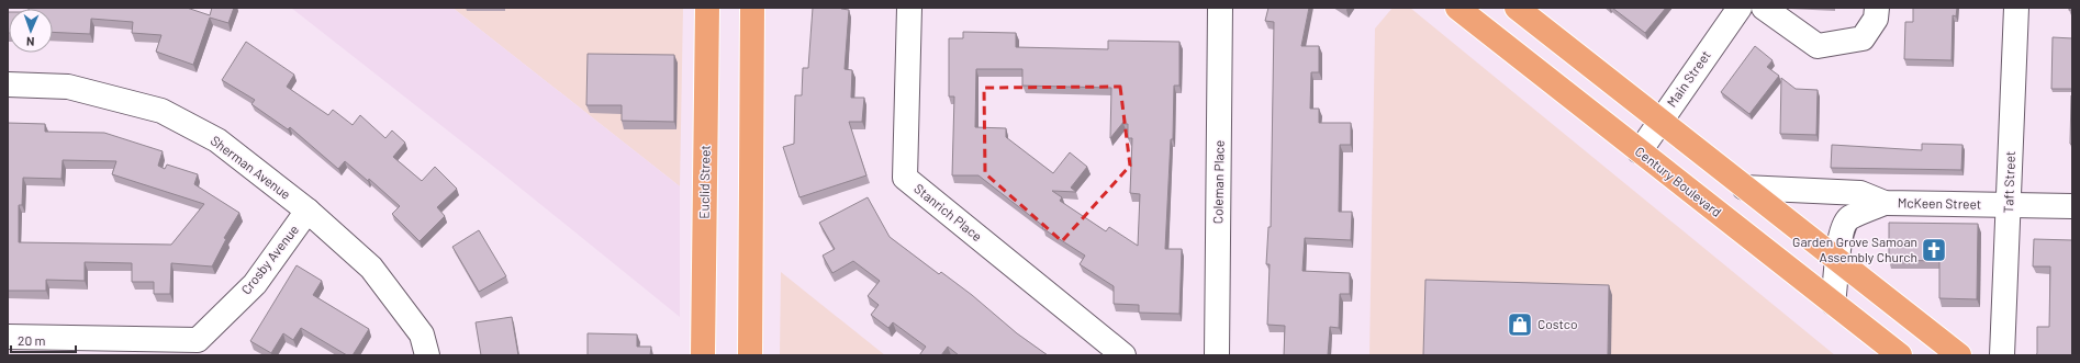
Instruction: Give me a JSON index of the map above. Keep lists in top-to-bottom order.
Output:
{
  "streets": {
    "main road": ["Euclid Street", "Century Boulevard"],
    "street": [
      "Main Street",
      "Sherman Avenue",
      "Coleman Place",
      "Taft Street",
      "McKeen Street",
      "Stanrich Place",
      "Crosby Avenue"
    ]
  },
  "crossings": [
    ["Main Street", "Century Boulevard"],
    ["Sherman Avenue", "Crosby Avenue"],
    ["Century Boulevard", "McKeen Street"],
    ["Taft Street", "McKeen Street"]
  ],
  "places": {
    "church": ["Garden Grove Samoan Assembly Church"],
    "shop": ["Costco"]
  },
  "scale_bar": "20 m",
  "north": "bottom"
}
